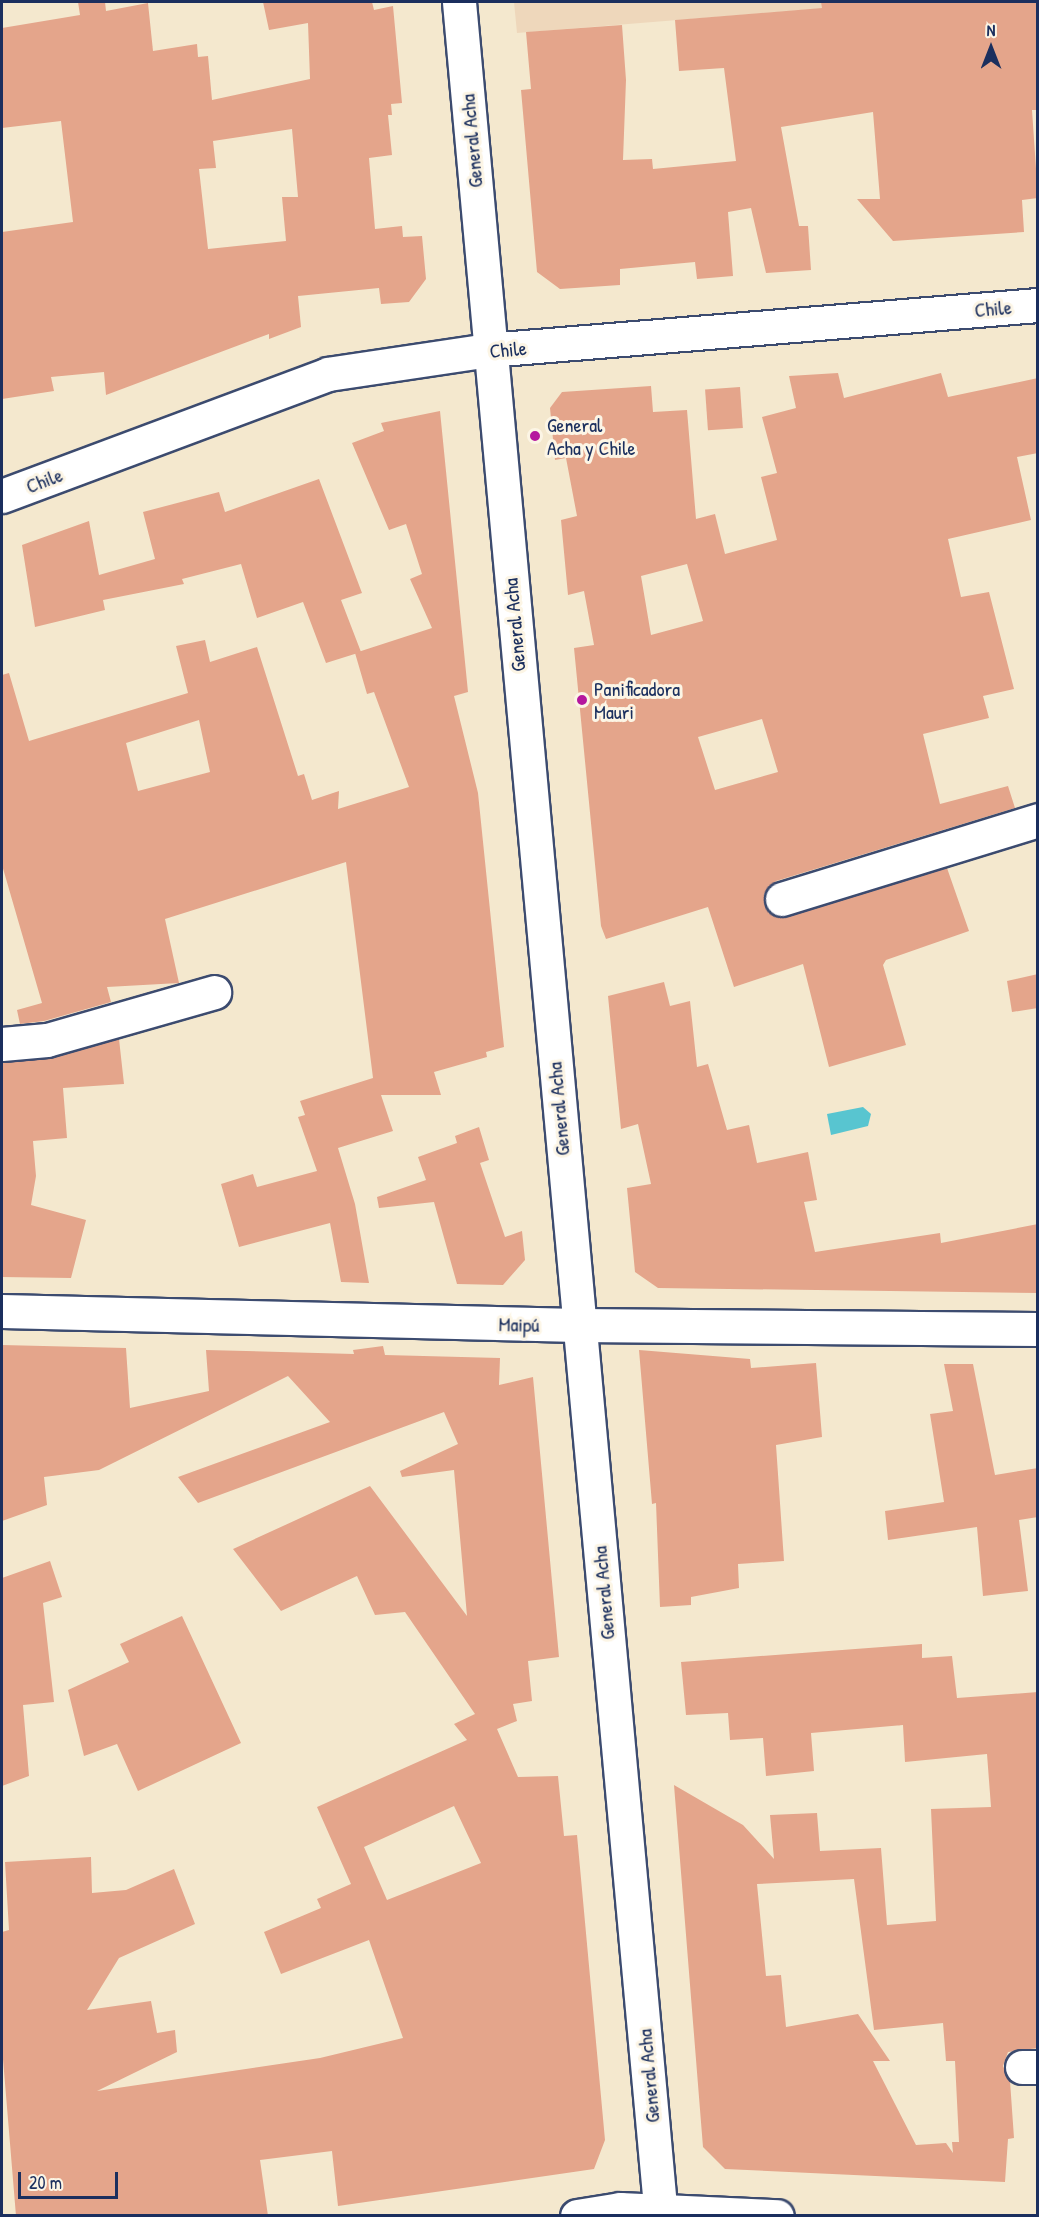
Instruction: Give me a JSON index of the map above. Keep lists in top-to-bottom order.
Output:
{
  "streets": {
    "street": ["General Acha", "Chile", "Maipú"]
  },
  "crossings": [
    ["General Acha", "Chile"],
    ["General Acha", "Maipú"]
  ],
  "places": ["General Acha y Chile", "Panificadora Mauri"],
  "scale_bar": "20 m",
  "north": "top"
}
